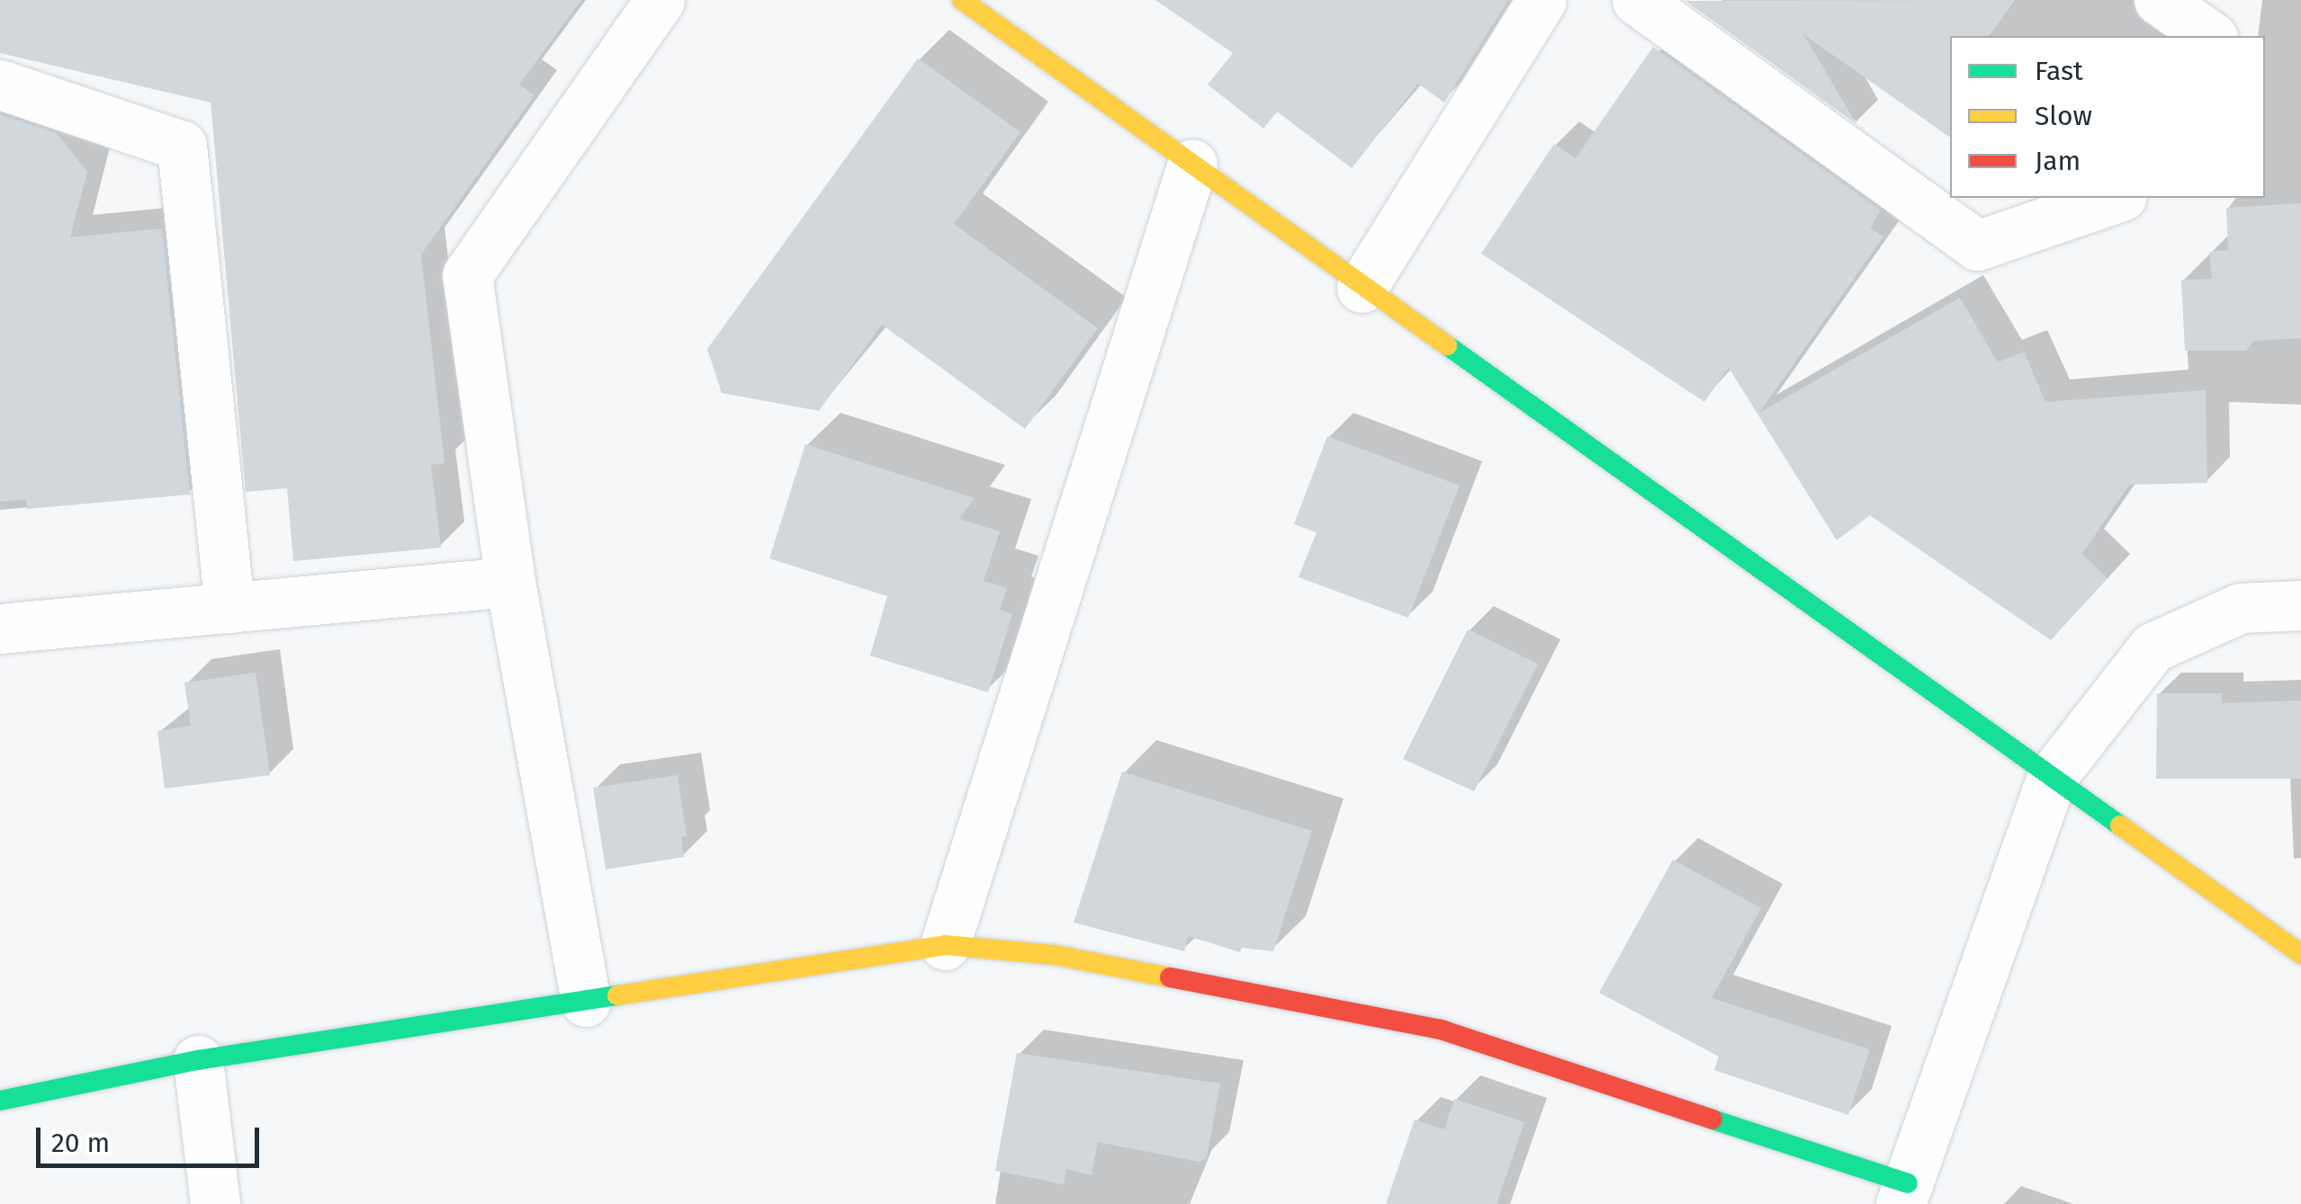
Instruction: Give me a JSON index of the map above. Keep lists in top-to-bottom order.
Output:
{
  "legend": ["Fast", "Slow", "Jam"],
  "scale_bar": "20 m"
}
